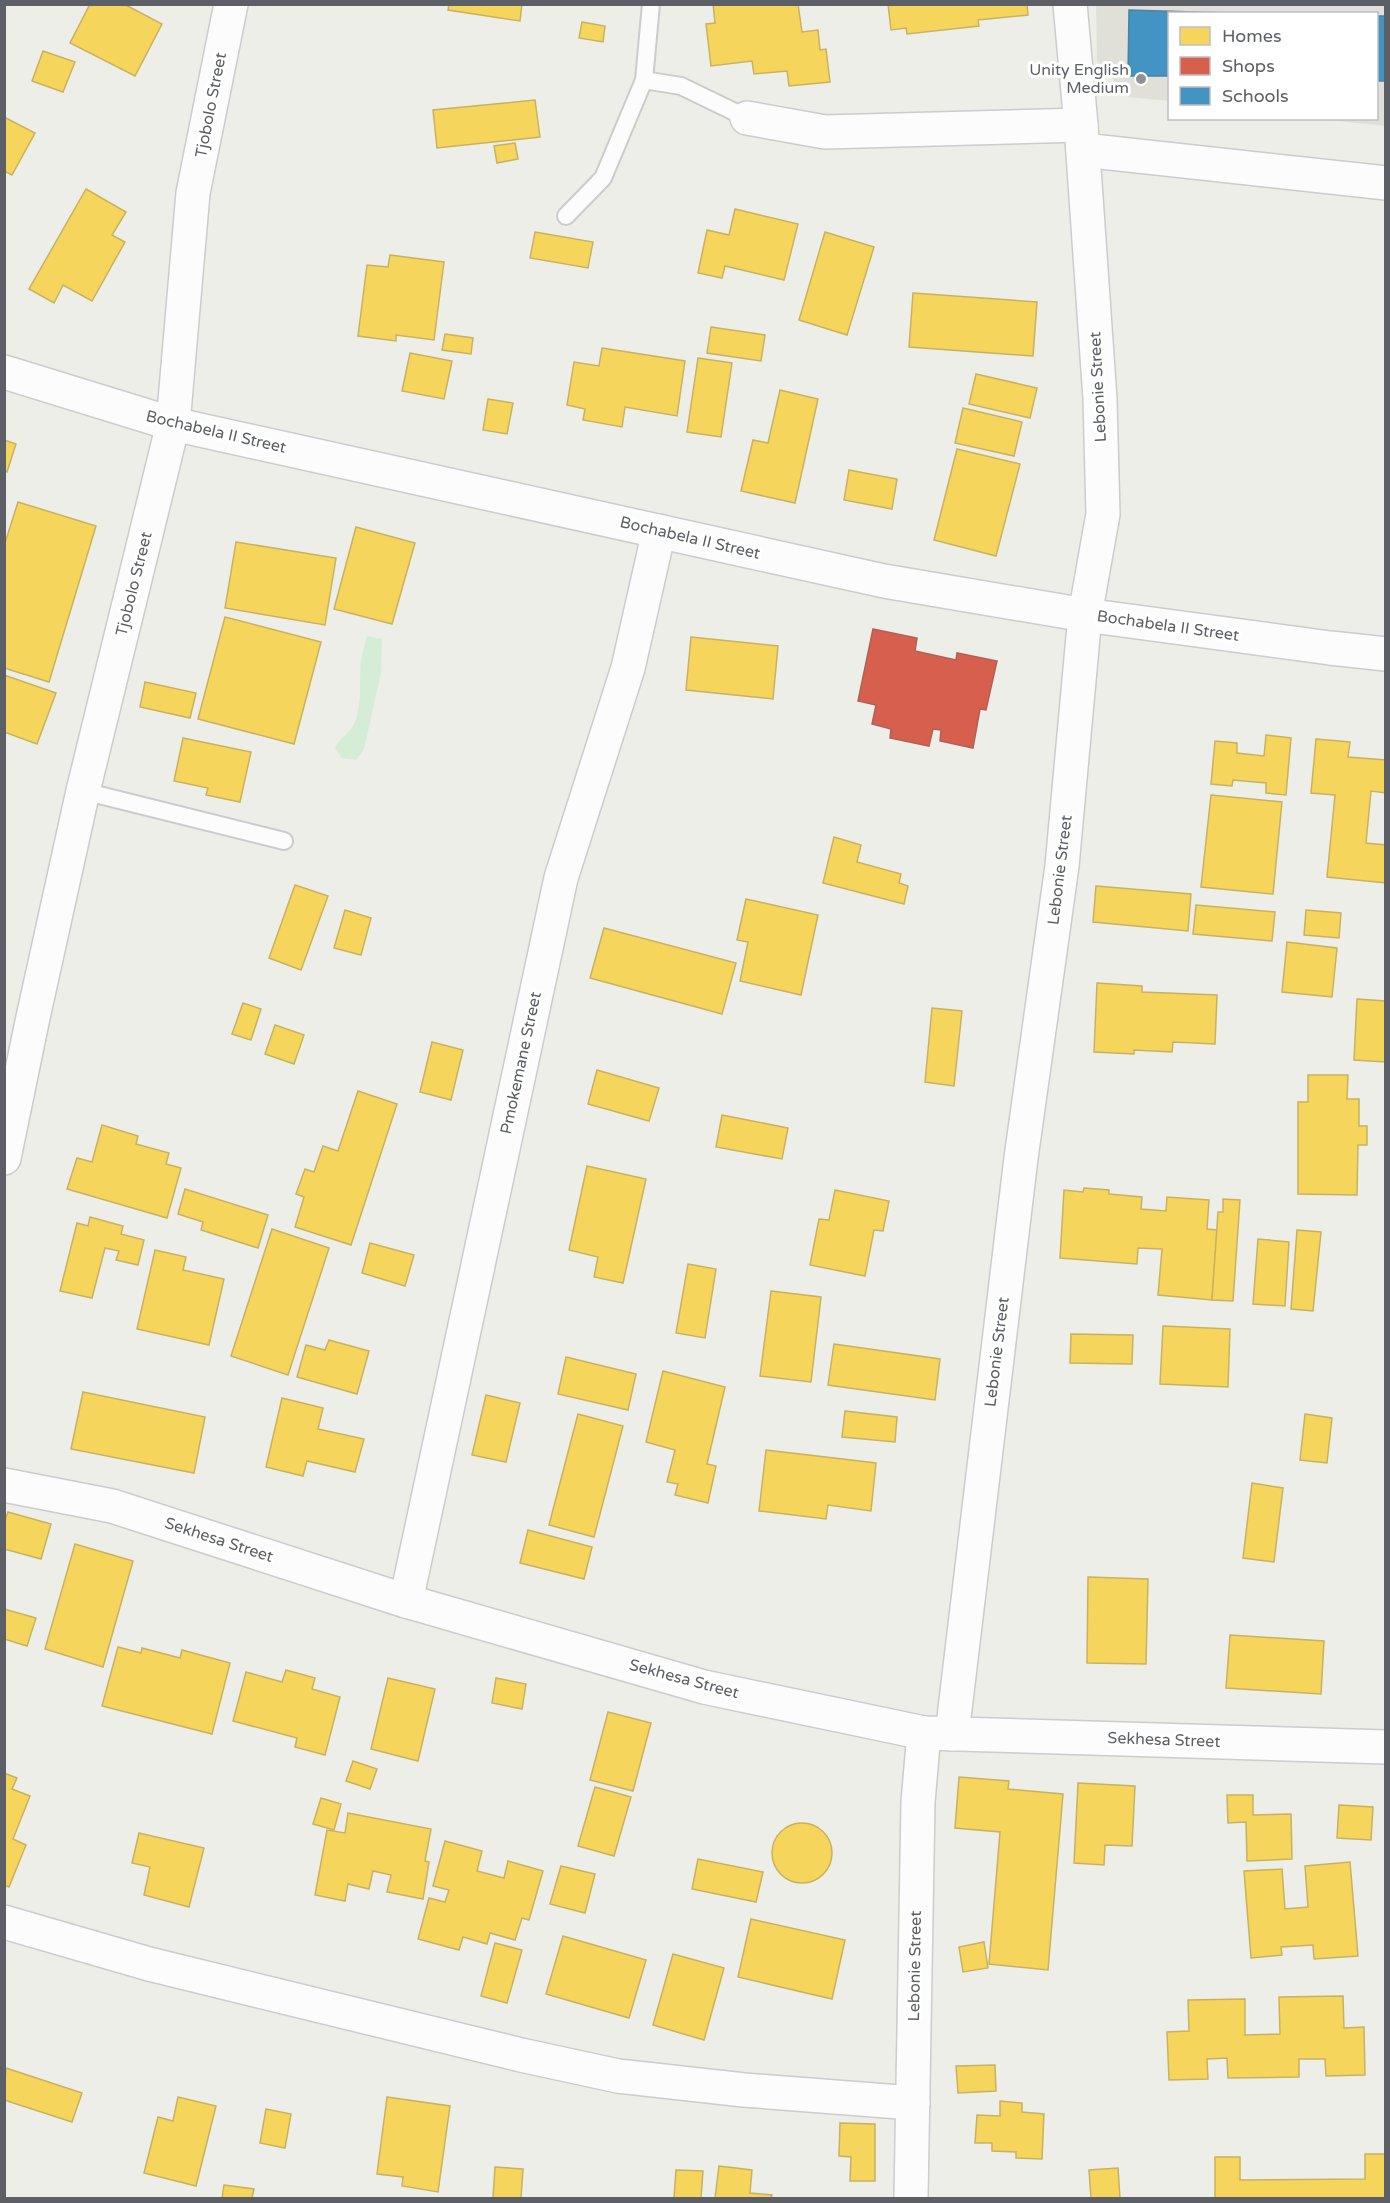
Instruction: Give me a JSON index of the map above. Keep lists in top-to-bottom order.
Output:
{
  "streets": {
    "street": [
      "Tjobolo Street",
      "Lebonie Street",
      "Bochabela II Street",
      "Pmokemane Street",
      "Sekhesa Street"
    ]
  },
  "crossings": [
    ["Tjobolo Street", "Bochabela II Street"],
    ["Lebonie Street", "Bochabela II Street"],
    ["Lebonie Street", "Sekhesa Street"],
    ["Bochabela II Street", "Pmokemane Street"],
    ["Pmokemane Street", "Sekhesa Street"]
  ],
  "places": ["Unity English Medium"],
  "legend": ["Homes", "Shops", "Schools"]
}
